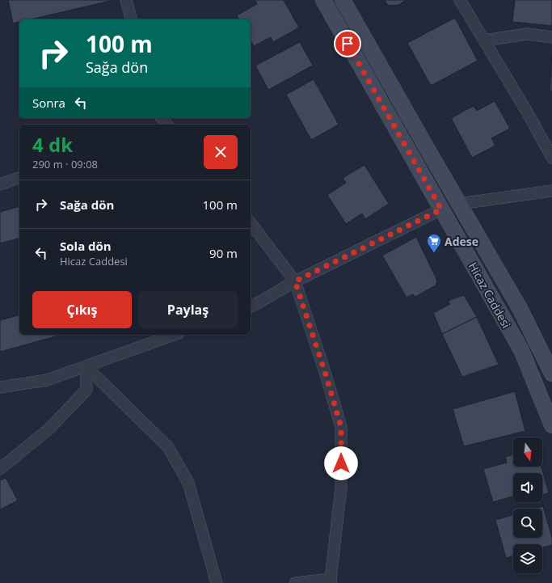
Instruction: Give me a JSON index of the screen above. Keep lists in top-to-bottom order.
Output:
{
  "streets": {
    "main road": ["Hicaz Caddesi"]
  },
  "places": {
    "supermarket": ["Adese"]
  },
  "north": "bottom",
  "page": {
    "turn": ["100 m", "Sağa dön"],
    "then": "Sonra",
    "heading": ["4 dk", "290 m · 09:08"],
    "list": [
      {
        "name": "Sağa dön",
        "value": "100 m"
      },
      {
        "name": "Sola dön",
        "note": "Hicaz Caddesi",
        "value": "90 m"
      }
    ],
    "buttons": ["Çıkış", "Paylaş"]
  }
}
